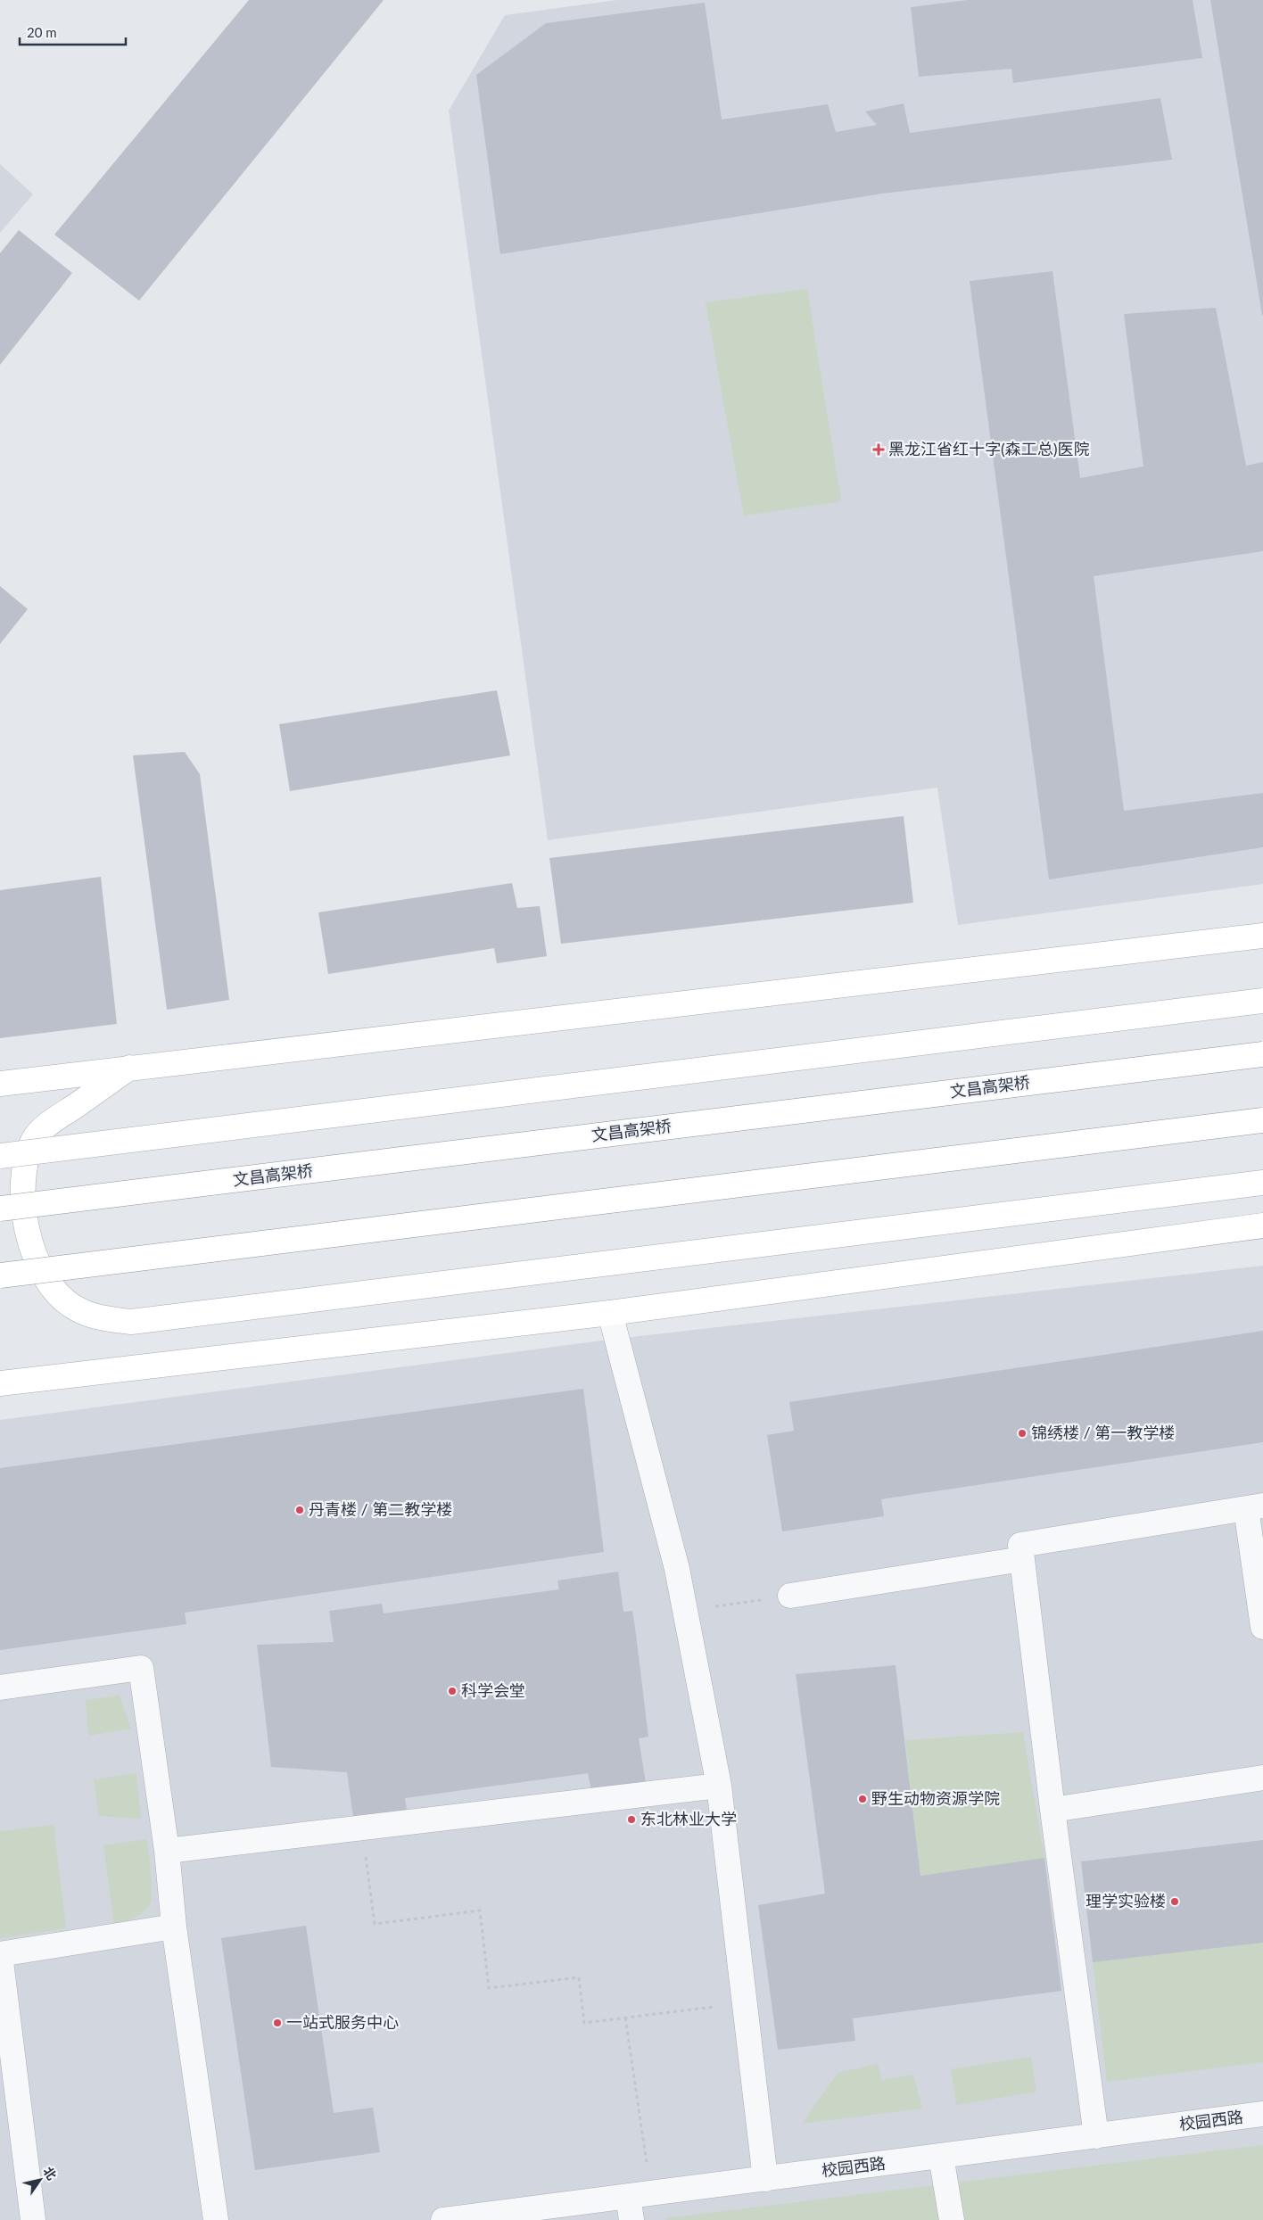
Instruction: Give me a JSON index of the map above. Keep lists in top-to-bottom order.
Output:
{
  "streets": {
    "main road": ["文昌高架桥"],
    "street": ["校园西路"]
  },
  "places": {
    "health": ["黑龙江省红十字(森工总)医院"],
    "other": [
      "锦绣楼 / 第一教学楼",
      "丹青楼 / 第二教学楼",
      "科学会堂",
      "野生动物资源学院",
      "东北林业大学",
      "理学实验楼",
      "一站式服务中心"
    ]
  },
  "scale_bar": "20 m",
  "north": "top right"
}
